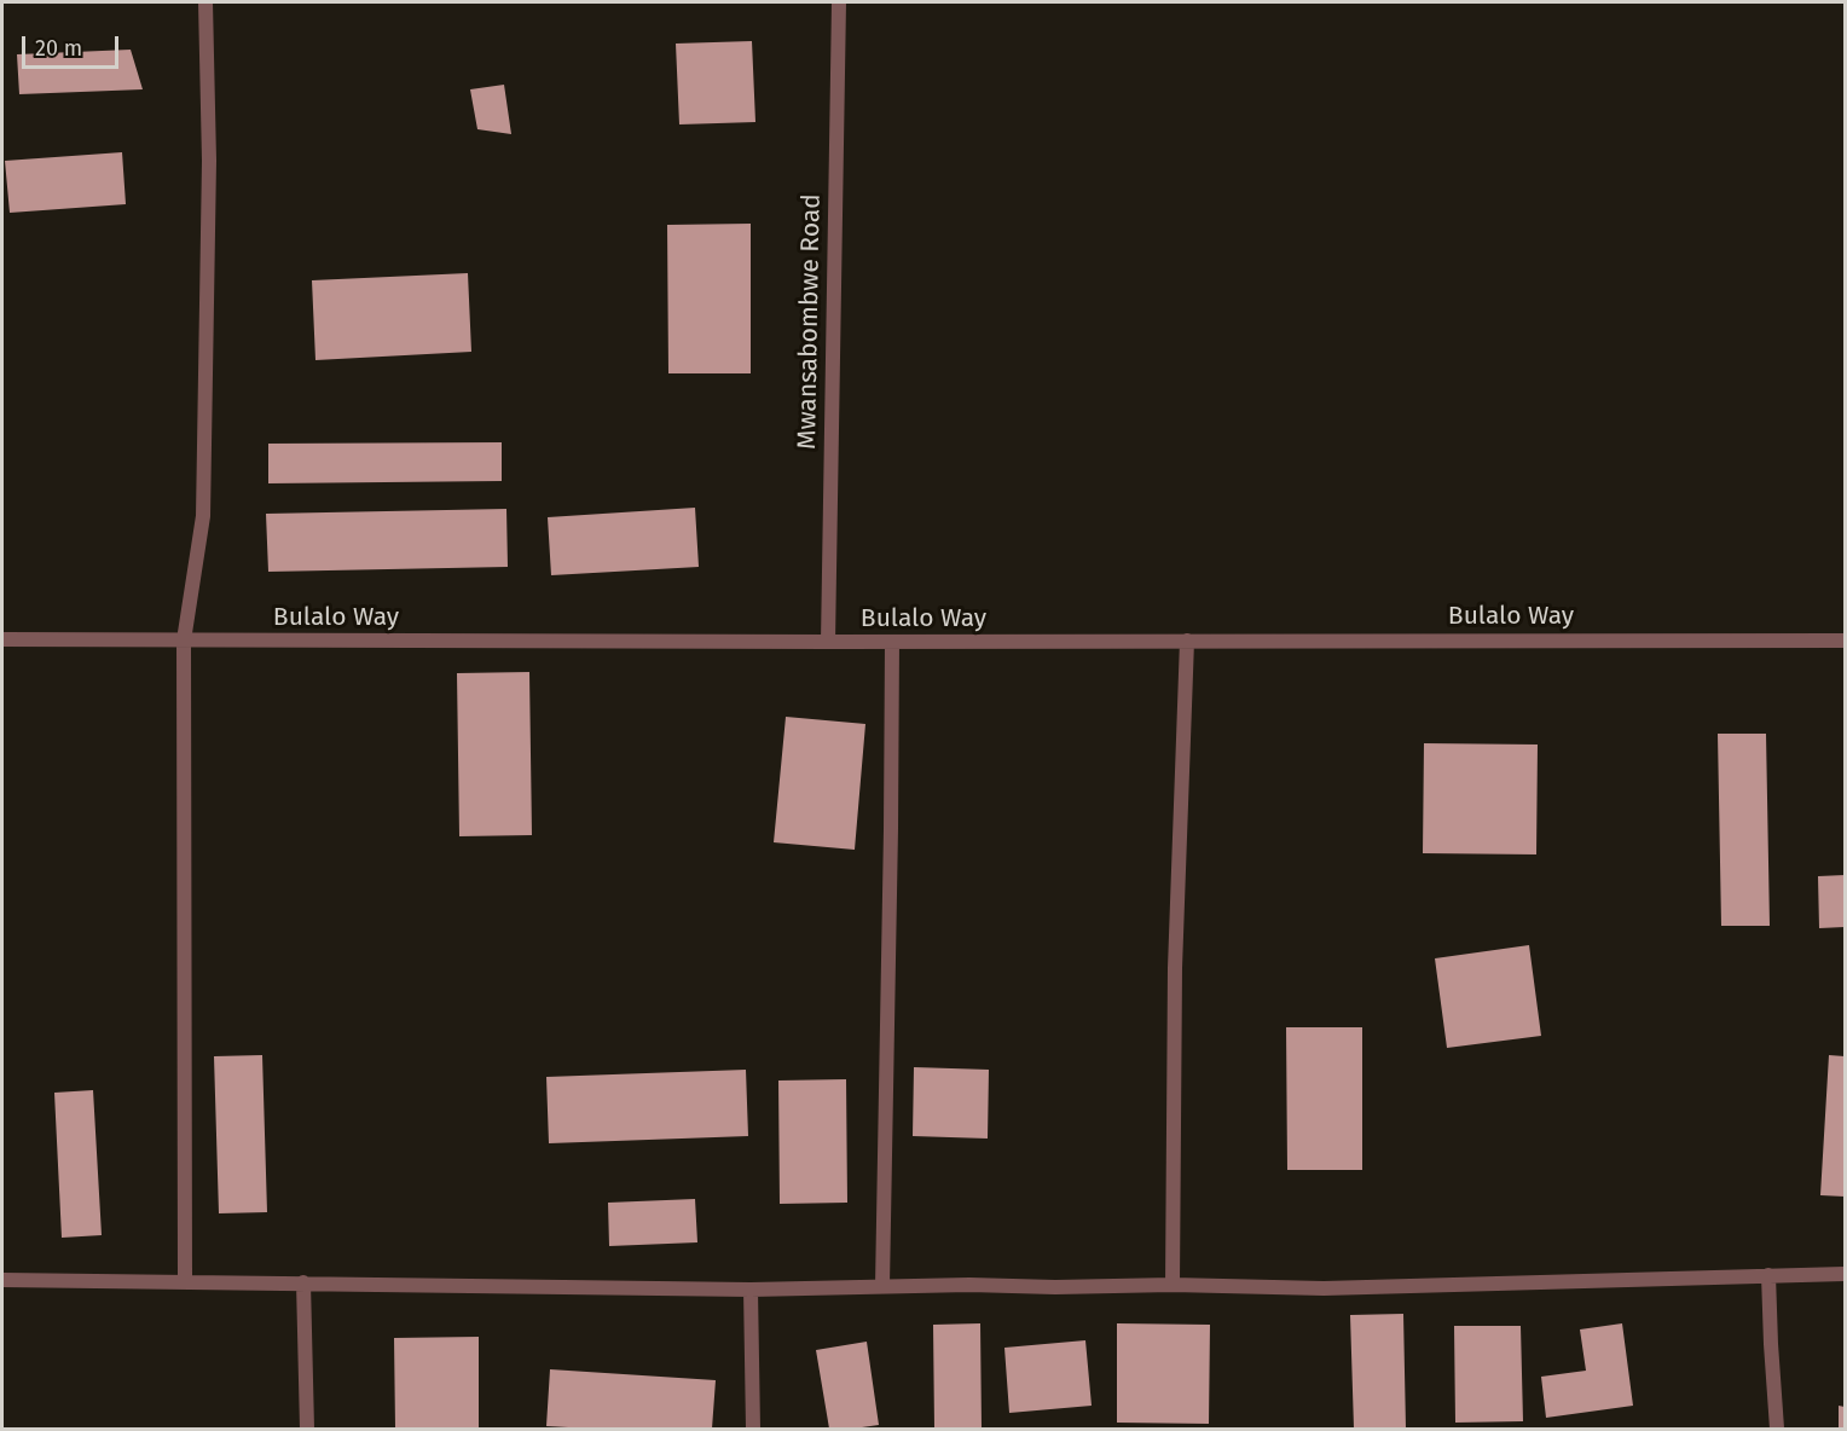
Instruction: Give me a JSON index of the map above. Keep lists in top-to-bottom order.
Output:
{
  "streets": {
    "street": ["Mwansabombwe Road", "Bulalo Way"]
  },
  "crossings": [
    ["Mwansabombwe Road", "Bulalo Way"]
  ],
  "scale_bar": "20 m"
}
